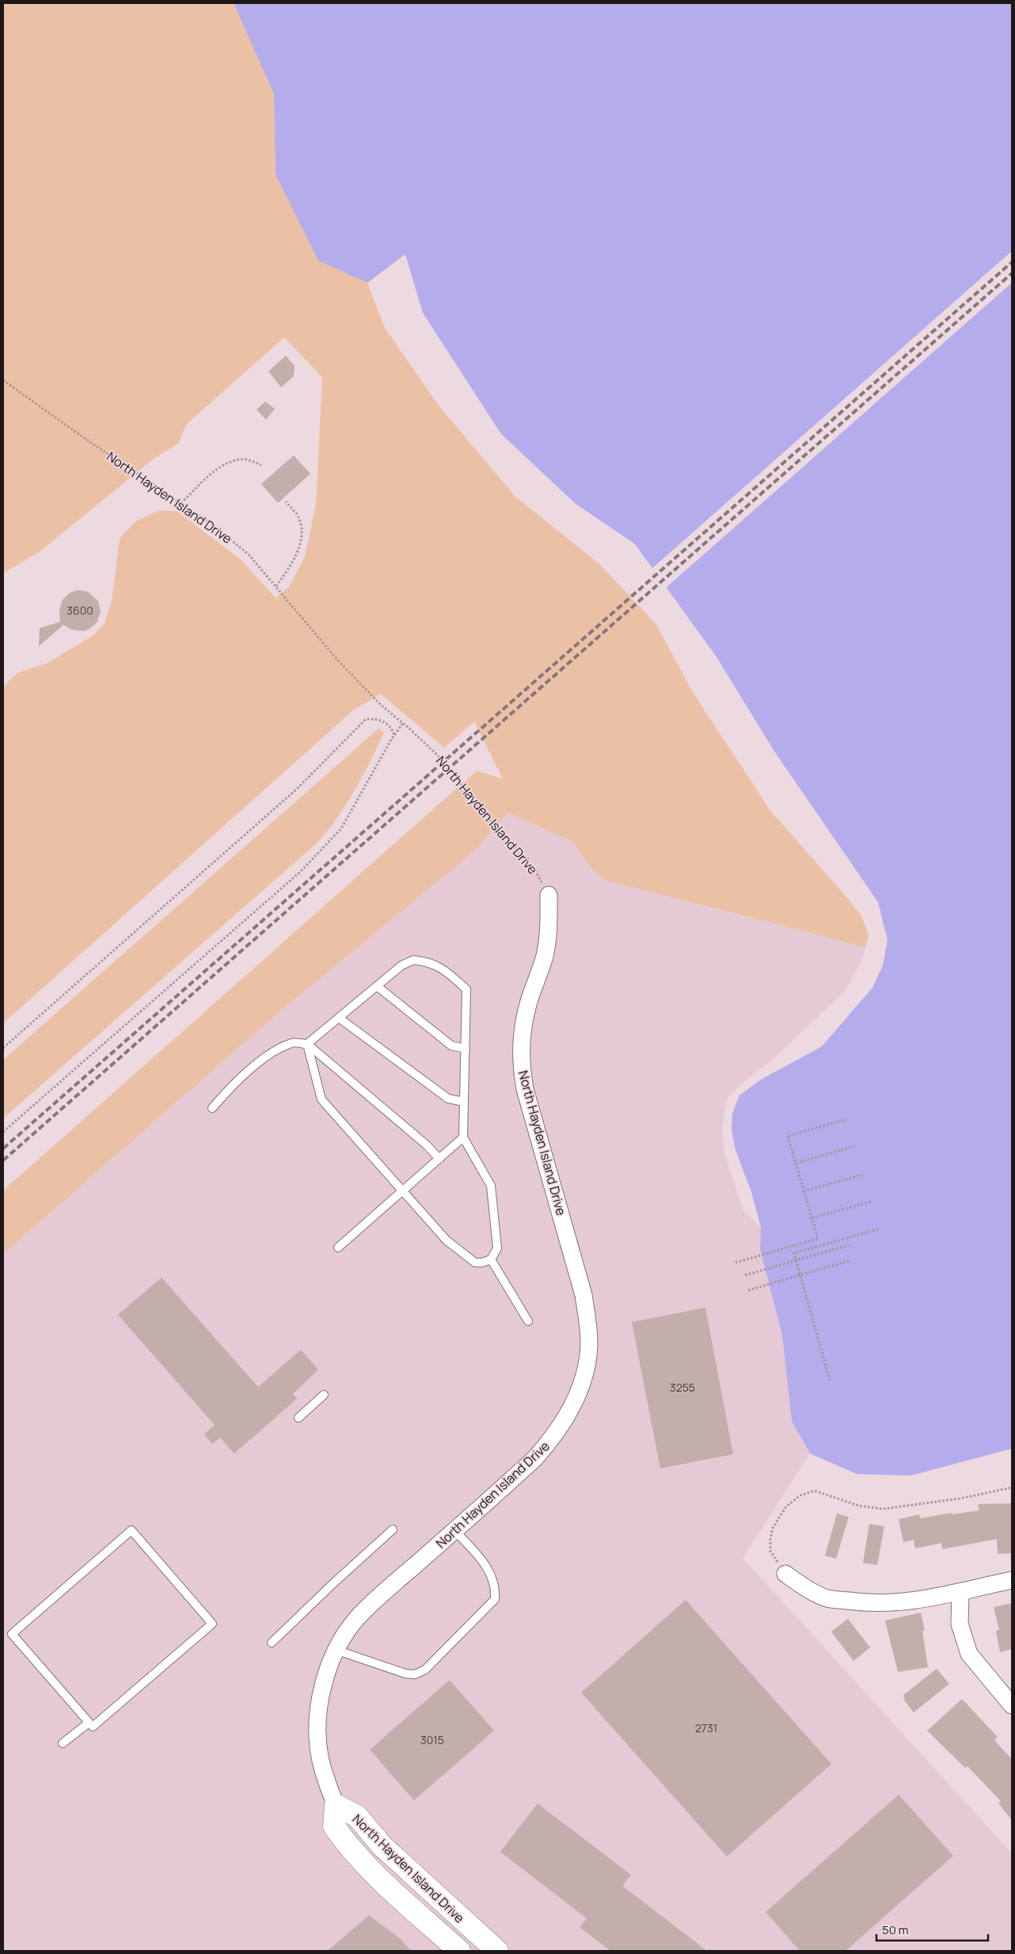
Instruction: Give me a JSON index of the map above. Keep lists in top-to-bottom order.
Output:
{
  "streets": {
    "street": ["North Hayden Island Drive"]
  },
  "house_numbers": [
    "3600",
    "3255",
    "2731",
    "3015"
  ],
  "scale_bar": "50 m"
}
